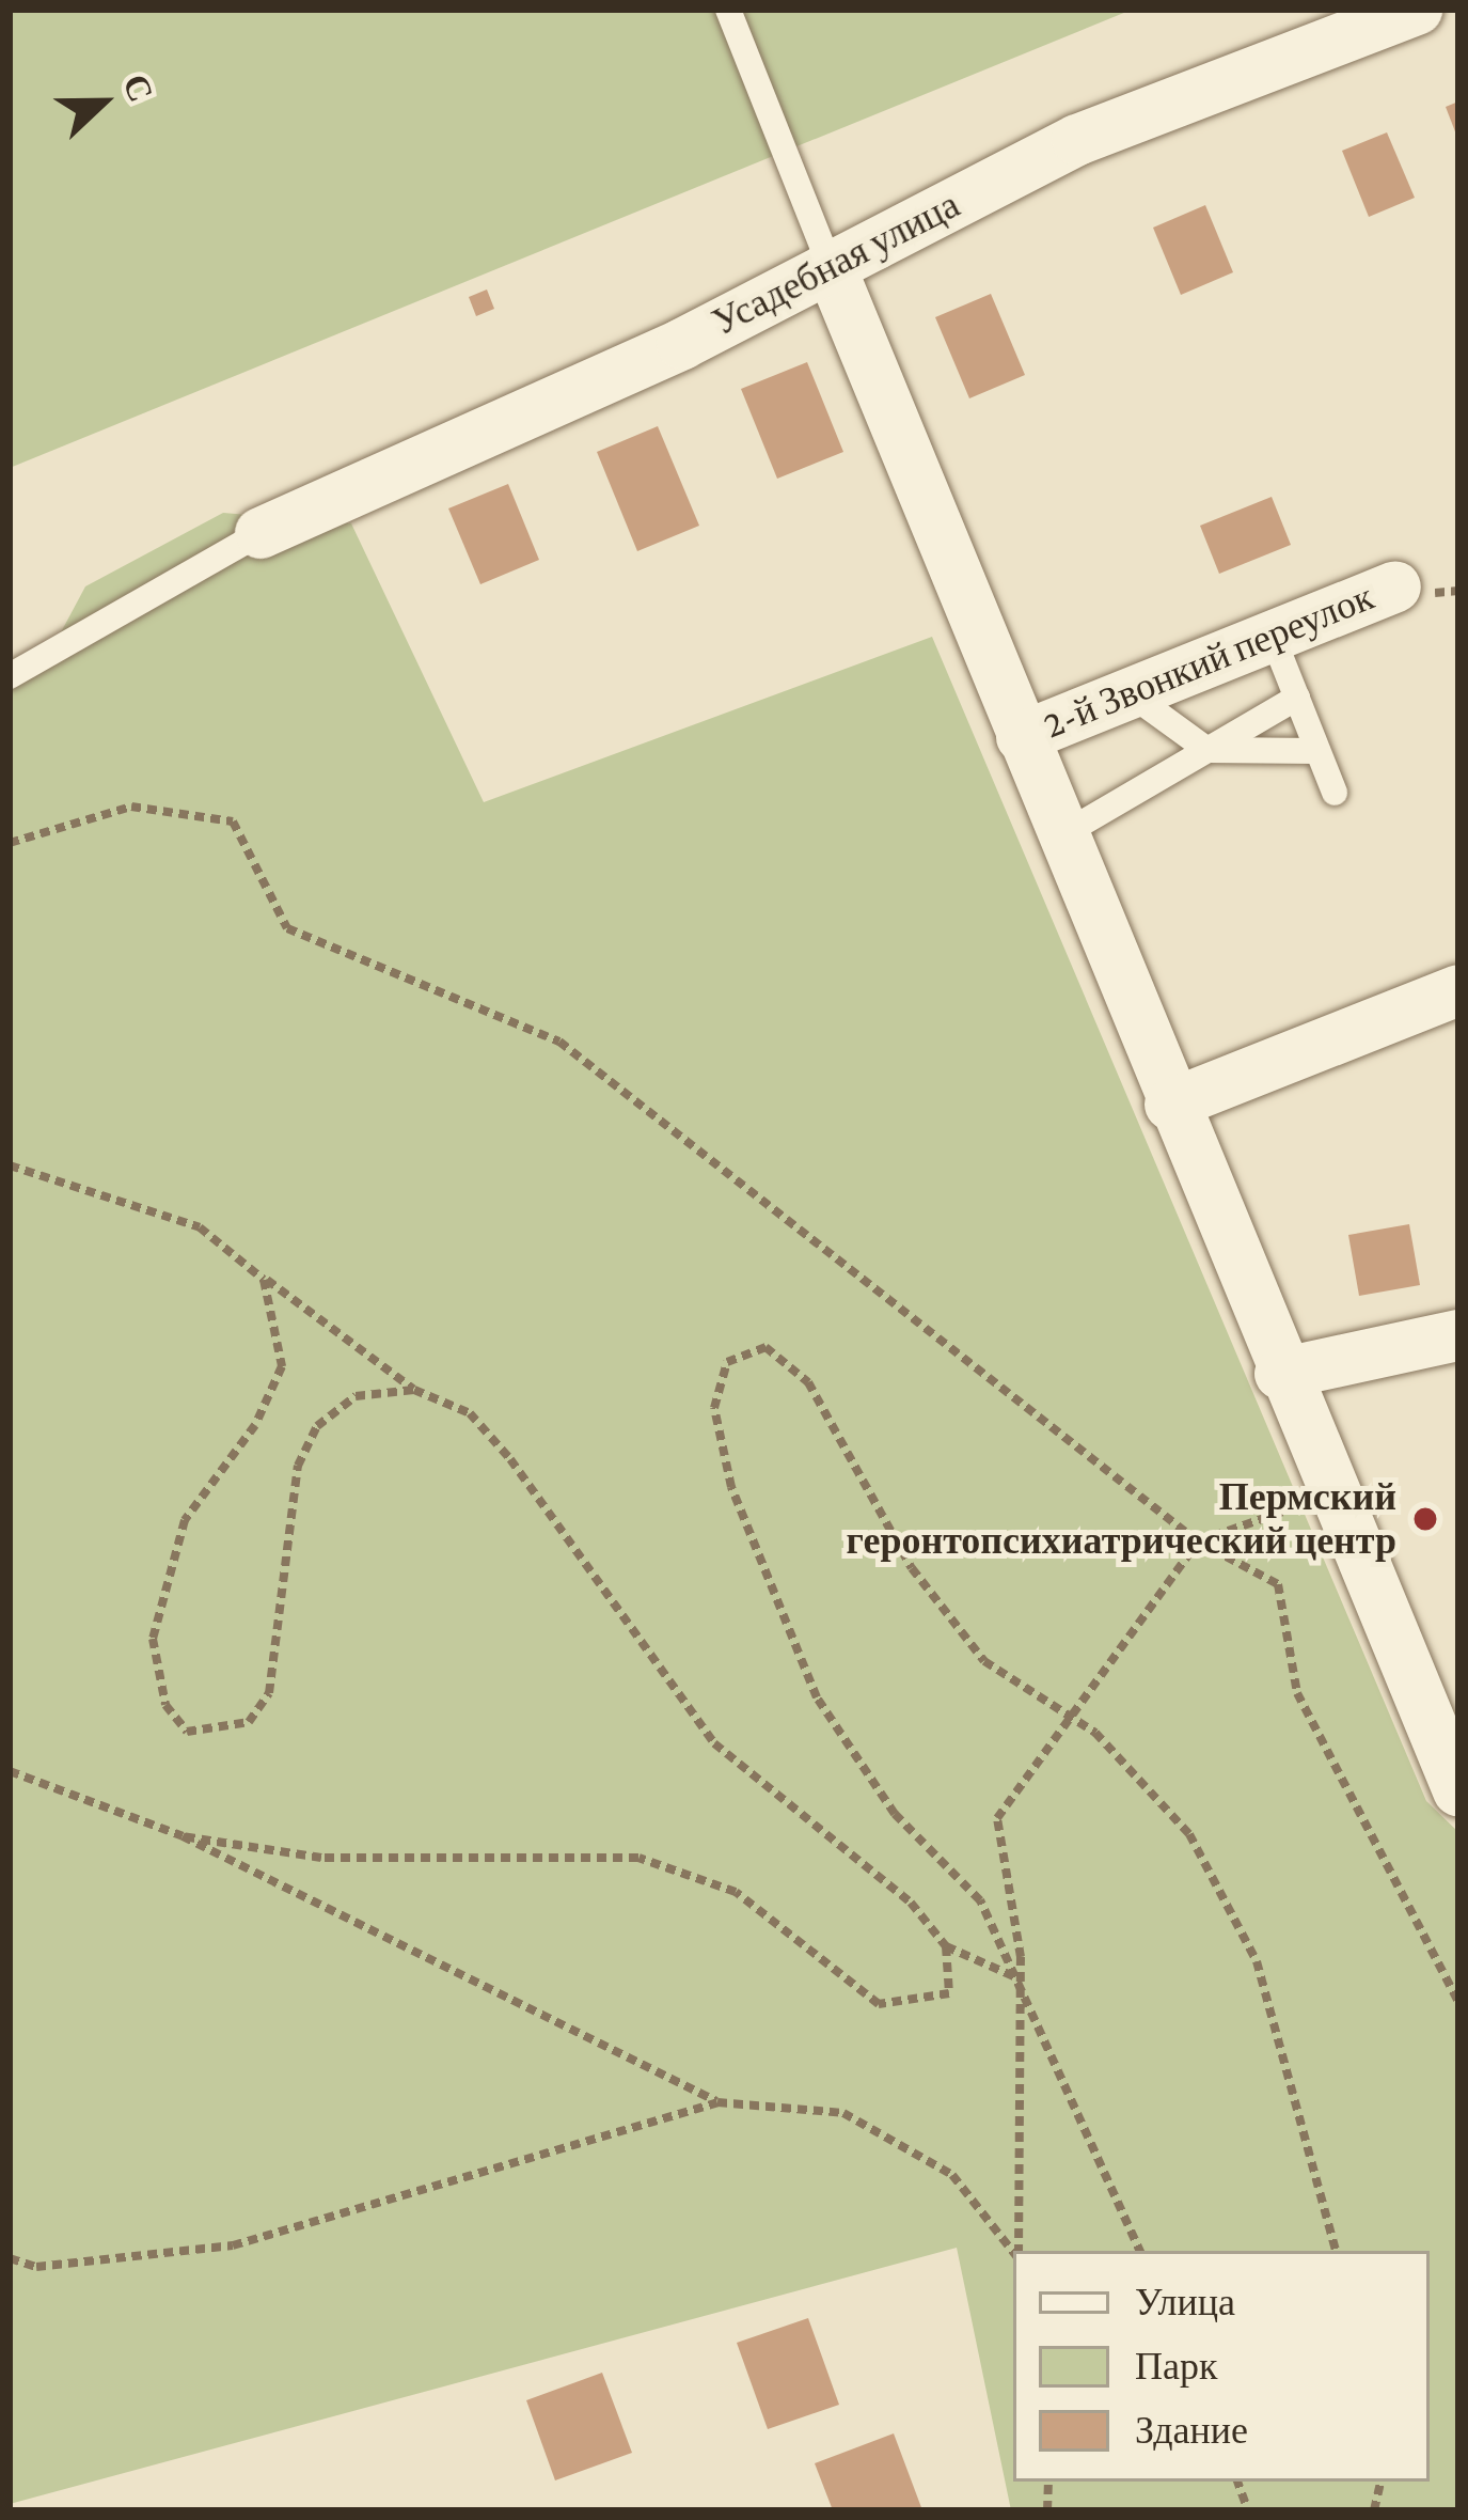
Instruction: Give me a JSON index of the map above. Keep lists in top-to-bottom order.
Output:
{
  "streets": {
    "street": ["Усадебная улица", "2-й Звонкий переулок"]
  },
  "places": ["Пермский геронтопсихиатрический центр"],
  "legend": ["Улица", "Парк", "Здание"],
  "north": "right"
}
